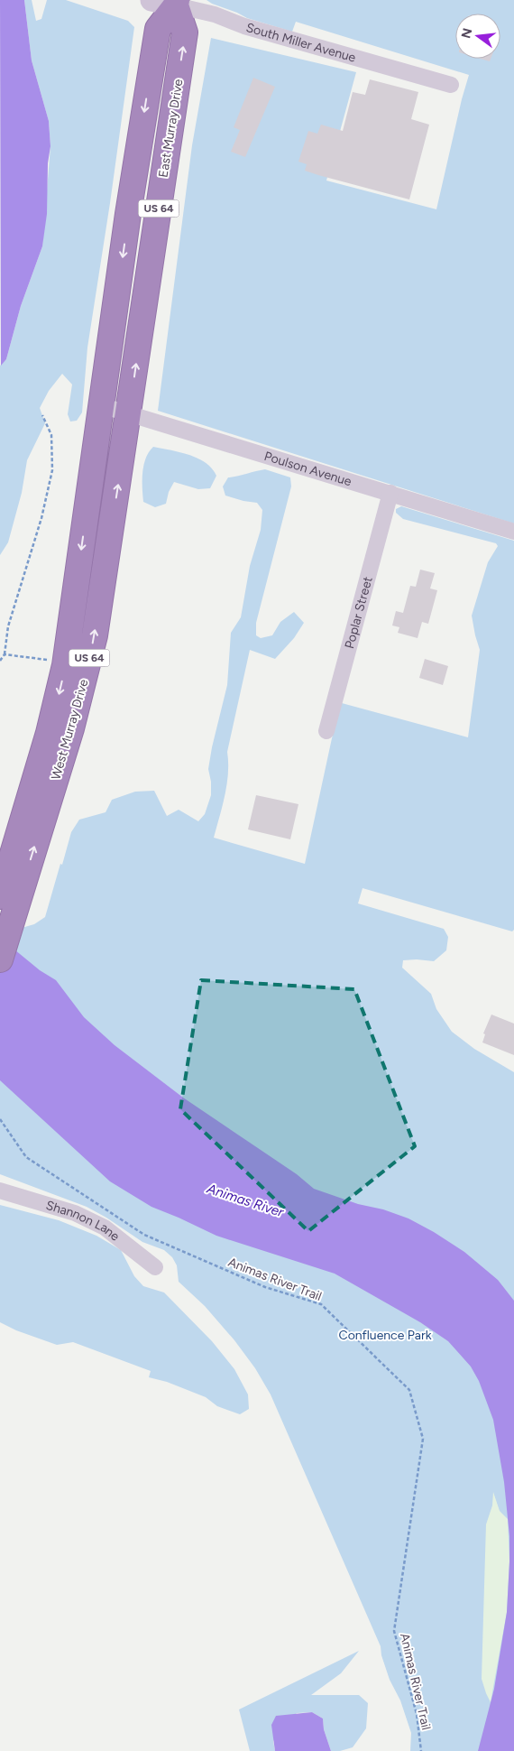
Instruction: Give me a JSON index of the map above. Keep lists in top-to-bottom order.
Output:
{
  "streets": {
    "highway": ["East Murray Drive", "US 64", "West Murray Drive"],
    "main road": ["South Miller Avenue"],
    "street": ["Poulson Avenue", "Poplar Street", "Shannon Lane"],
    "path": ["Animas River Trail"]
  },
  "crossings": [
    ["South Miller Avenue", "East Murray Drive"],
    ["South Miller Avenue", "US 64"],
    ["East Murray Drive", "US 64"],
    ["East Murray Drive", "Poulson Avenue"],
    ["East Murray Drive", "West Murray Drive"],
    ["US 64", "Poulson Avenue"],
    ["US 64", "West Murray Drive"],
    ["Poulson Avenue", "Poplar Street"],
    ["Poulson Avenue", "West Murray Drive"]
  ],
  "water": ["Animas River"],
  "parks": ["Confluence Park"],
  "north": "left"
}
